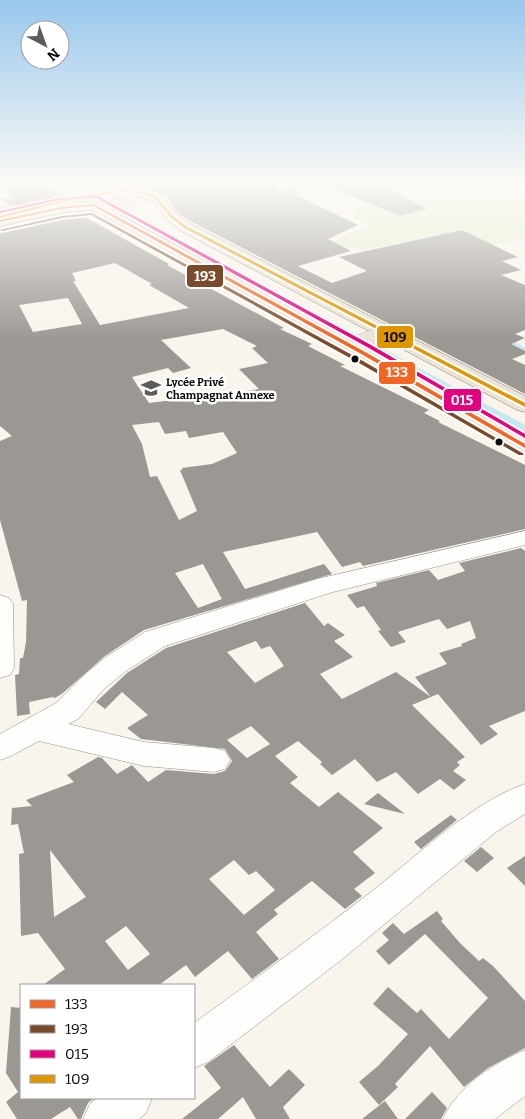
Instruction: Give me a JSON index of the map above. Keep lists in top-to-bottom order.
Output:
{
  "places": {
    "school or university": ["Lycée Privé Champagnat Annexe"]
  },
  "lines": [
    "transit line 133",
    "transit line 193",
    "transit line 015",
    "transit line 109"
  ],
  "legend": [
    "133",
    "193",
    "015",
    "109"
  ],
  "north": "bottom right"
}
